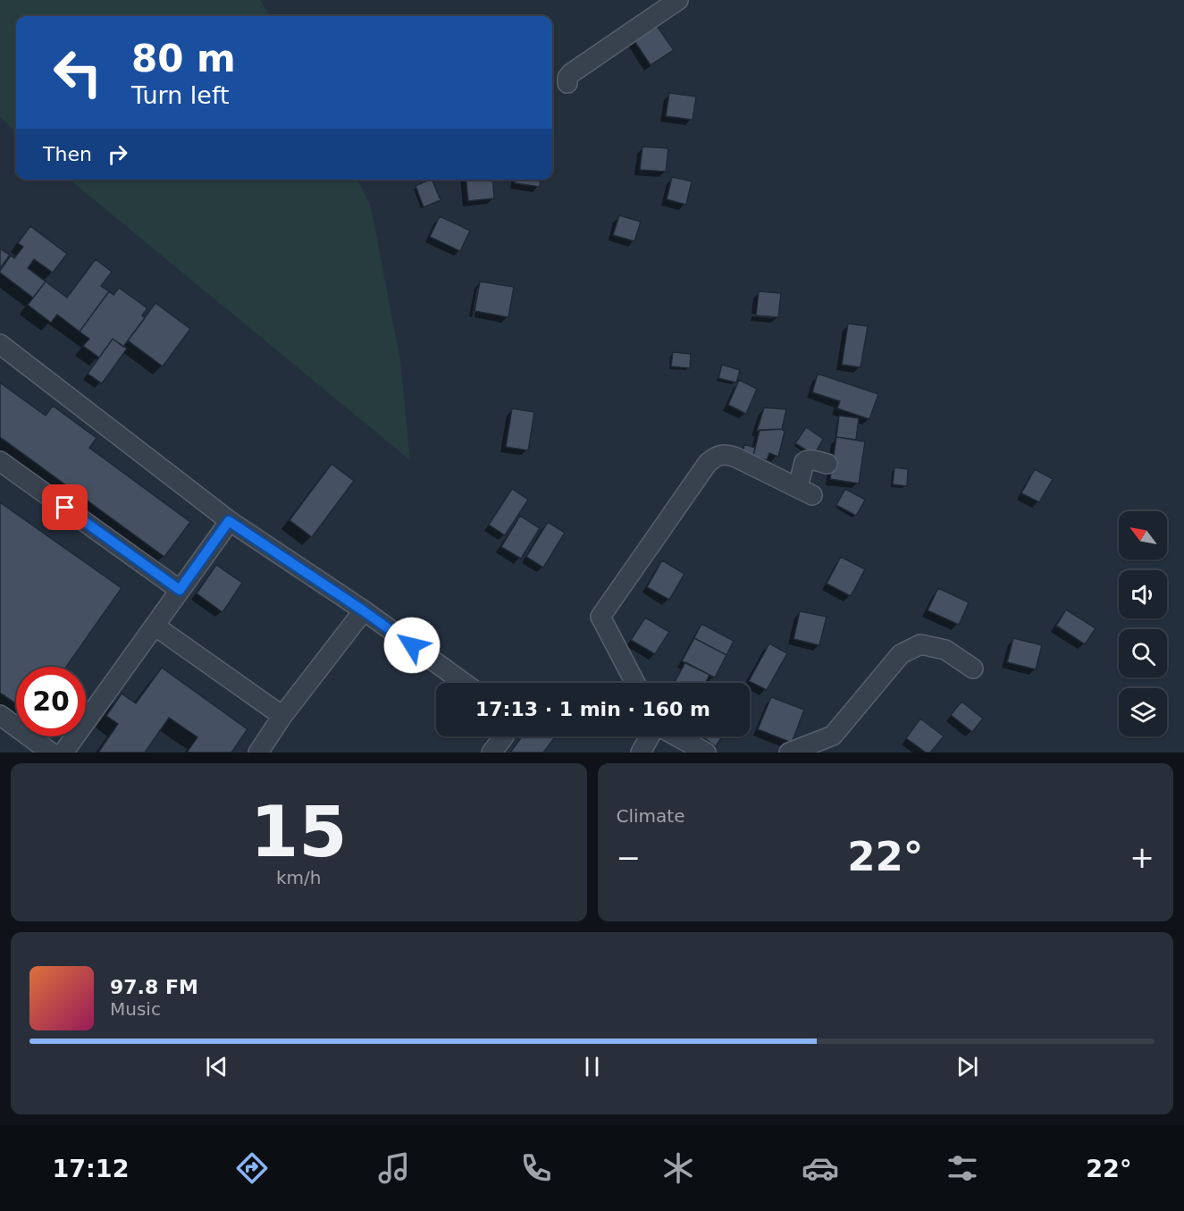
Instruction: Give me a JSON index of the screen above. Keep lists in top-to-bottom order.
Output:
{
  "north": "top left",
  "page": {
    "turn": ["80 m", "Turn left"],
    "then": "Then",
    "limit": "20",
    "trip": "17:13 · 1 min · 160 m",
    "tile": [
      ["15", "km/h"],
      "Climate"
    ],
    "heat": ["−", "22°", "+"],
    "song": ["97.8 FM", "Music"],
    "tabs": ["17:12", "22°"]
  }
}
